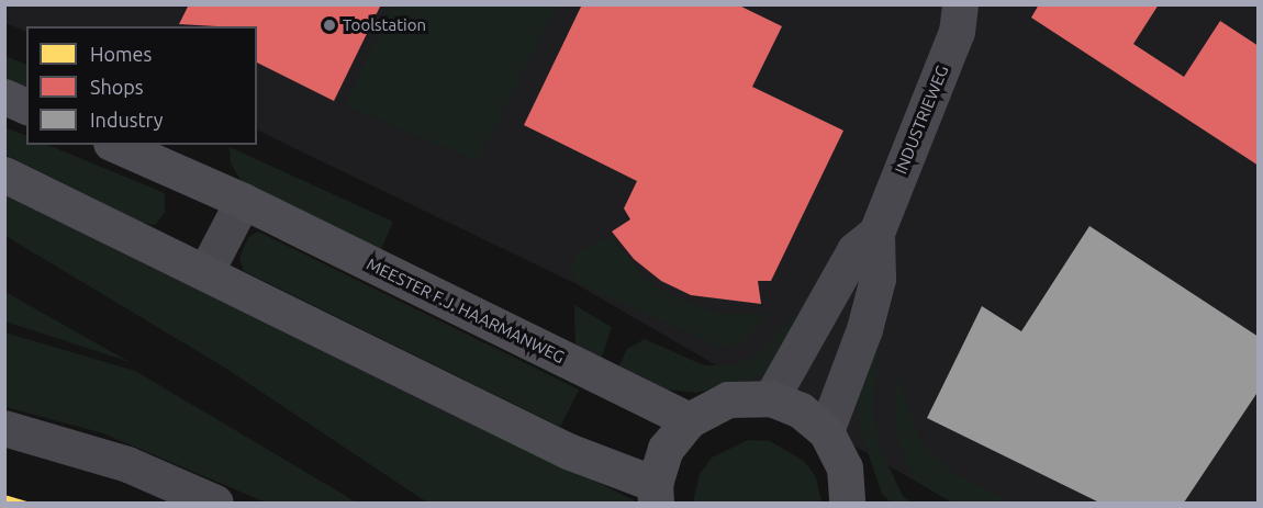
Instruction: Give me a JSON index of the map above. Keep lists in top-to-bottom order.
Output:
{
  "streets": {
    "main road": ["MEESTER F.J. HAARMANWEG"],
    "street": ["INDUSTRIEWEG"]
  },
  "places": ["Toolstation"],
  "legend": ["Homes", "Shops", "Industry"]
}
